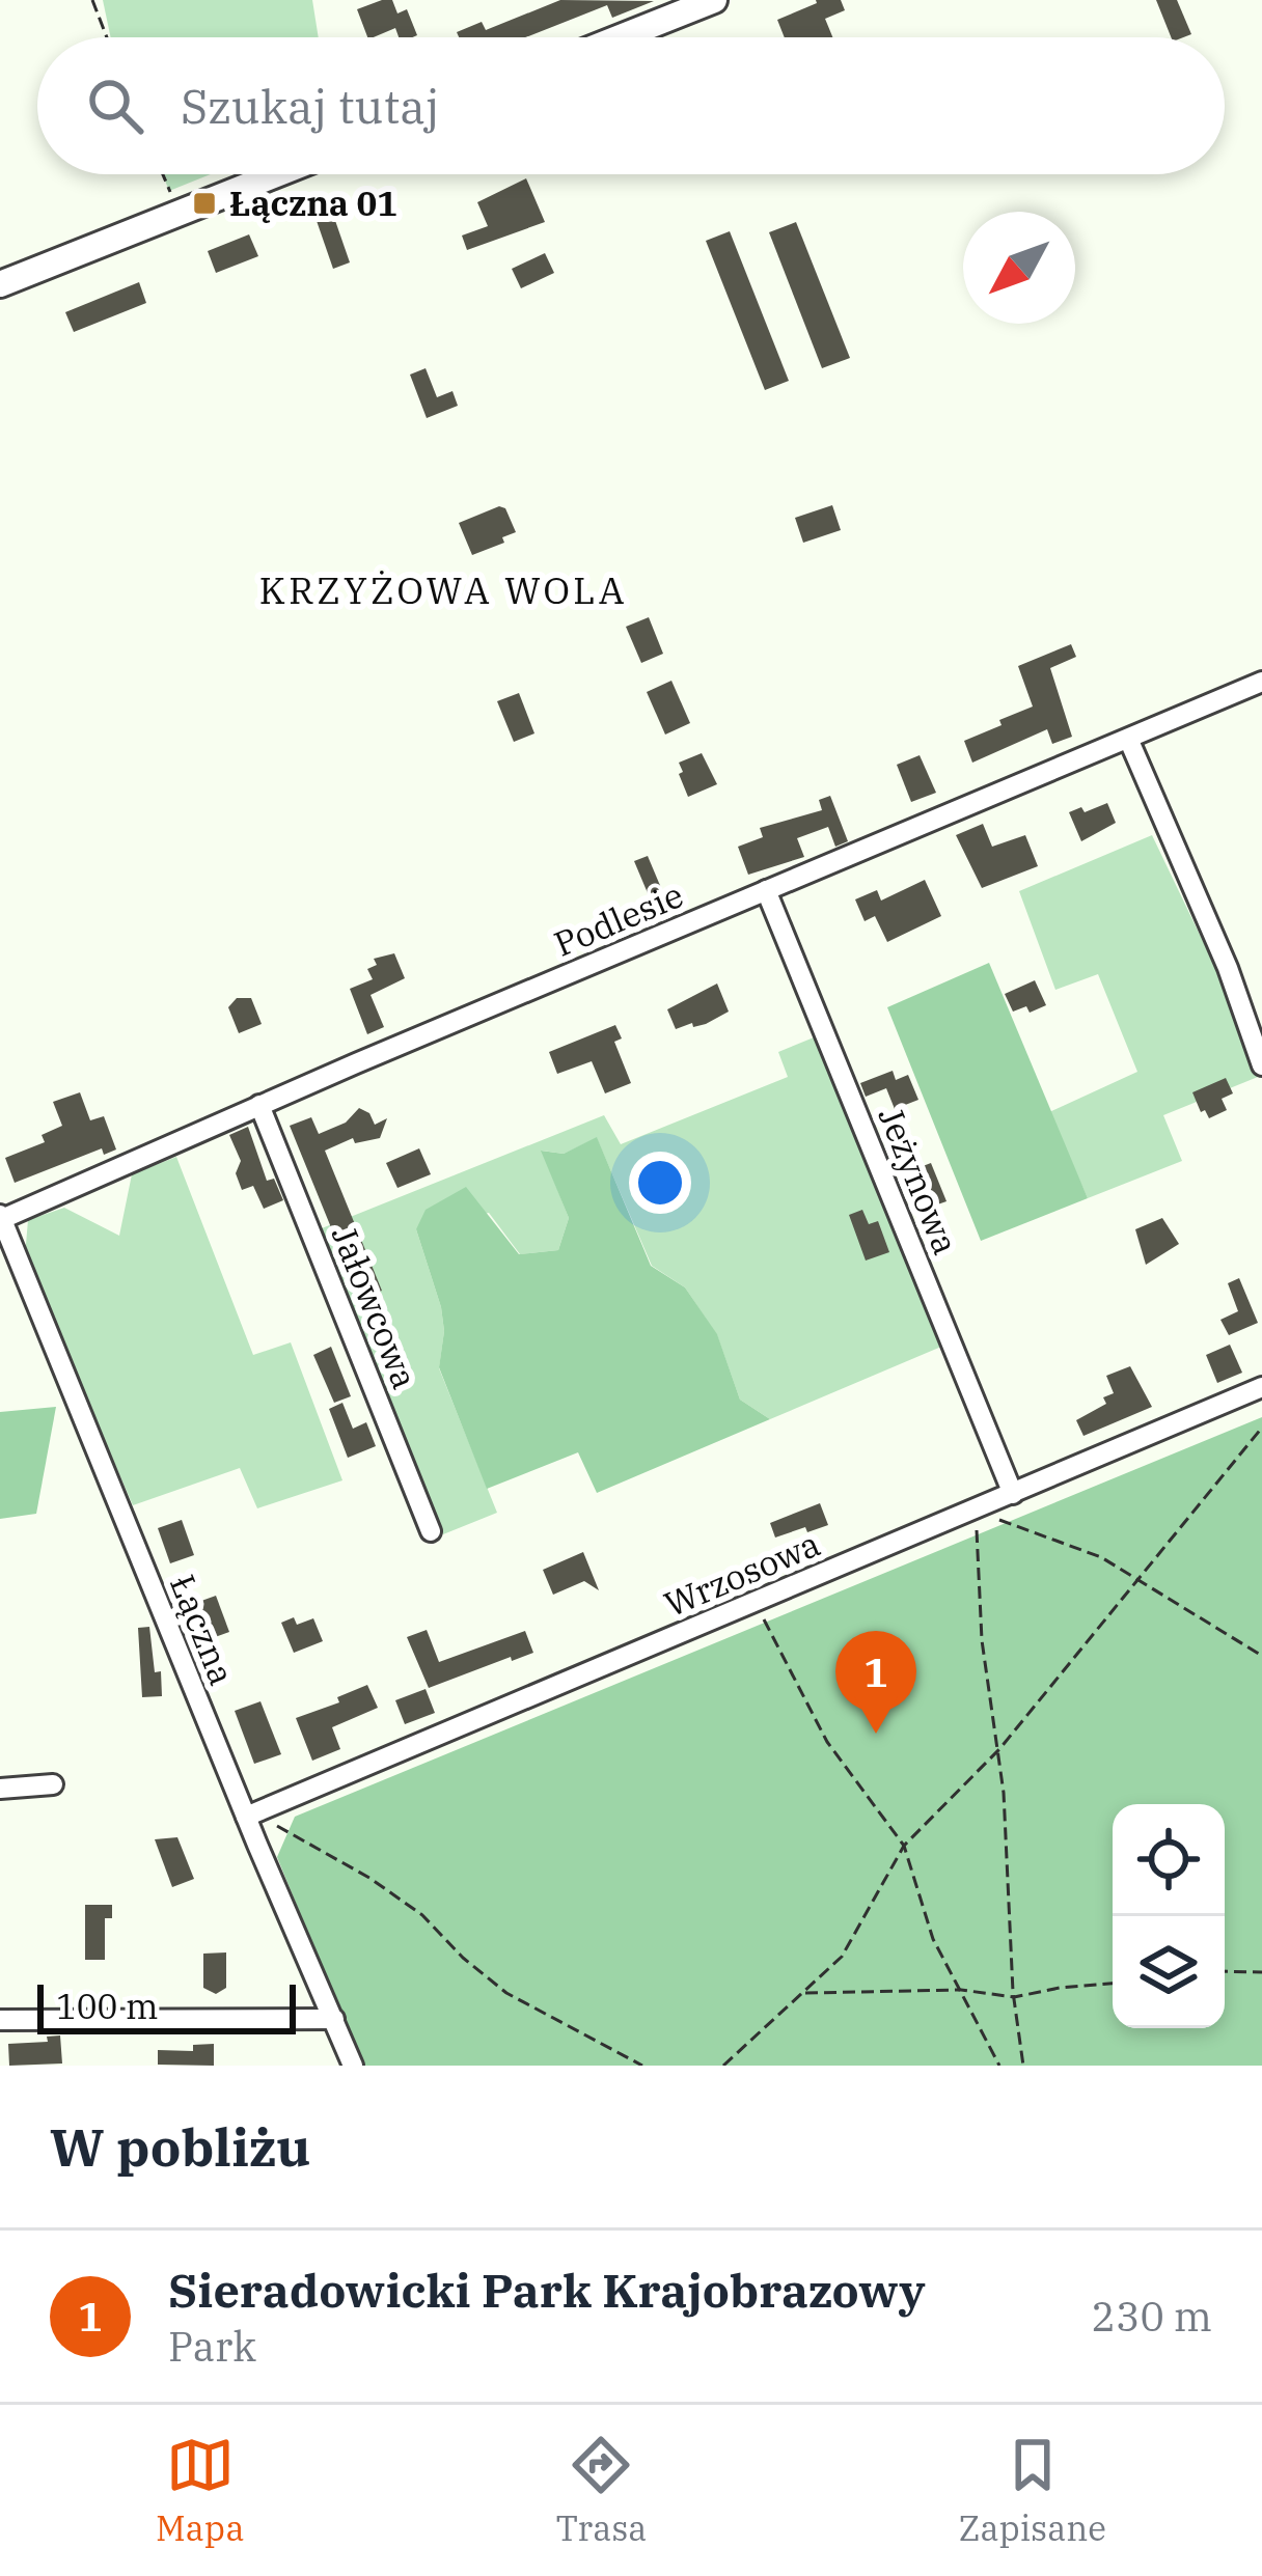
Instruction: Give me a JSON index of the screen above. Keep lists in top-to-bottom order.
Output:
{
  "streets": {
    "street": [
      "Podlesie",
      "Jeżynowa",
      "Jałowcowa",
      "Wrzosowa",
      "Łączna"
    ]
  },
  "crossings": [
    ["Podlesie", "Jeżynowa"],
    ["Podlesie", "Jałowcowa"],
    ["Podlesie", "Łączna"],
    ["Jeżynowa", "Wrzosowa"],
    ["Wrzosowa", "Łączna"]
  ],
  "districts": ["KRZYŻOWA WOLA"],
  "places": {
    "transit": ["Łączna 01"]
  },
  "scale_bar": "100 m",
  "north": "bottom left",
  "page": {
    "search": "Szukaj tutaj",
    "pins": "1",
    "scale": "100 m",
    "heading": "W pobliżu",
    "list": [
      {
        "mark": "1",
        "name": "Sieradowicki Park Krajobrazowy",
        "note": "Park",
        "value": "230 m"
      }
    ],
    "nav": ["Mapa", "Trasa", "Zapisane"]
  }
}
